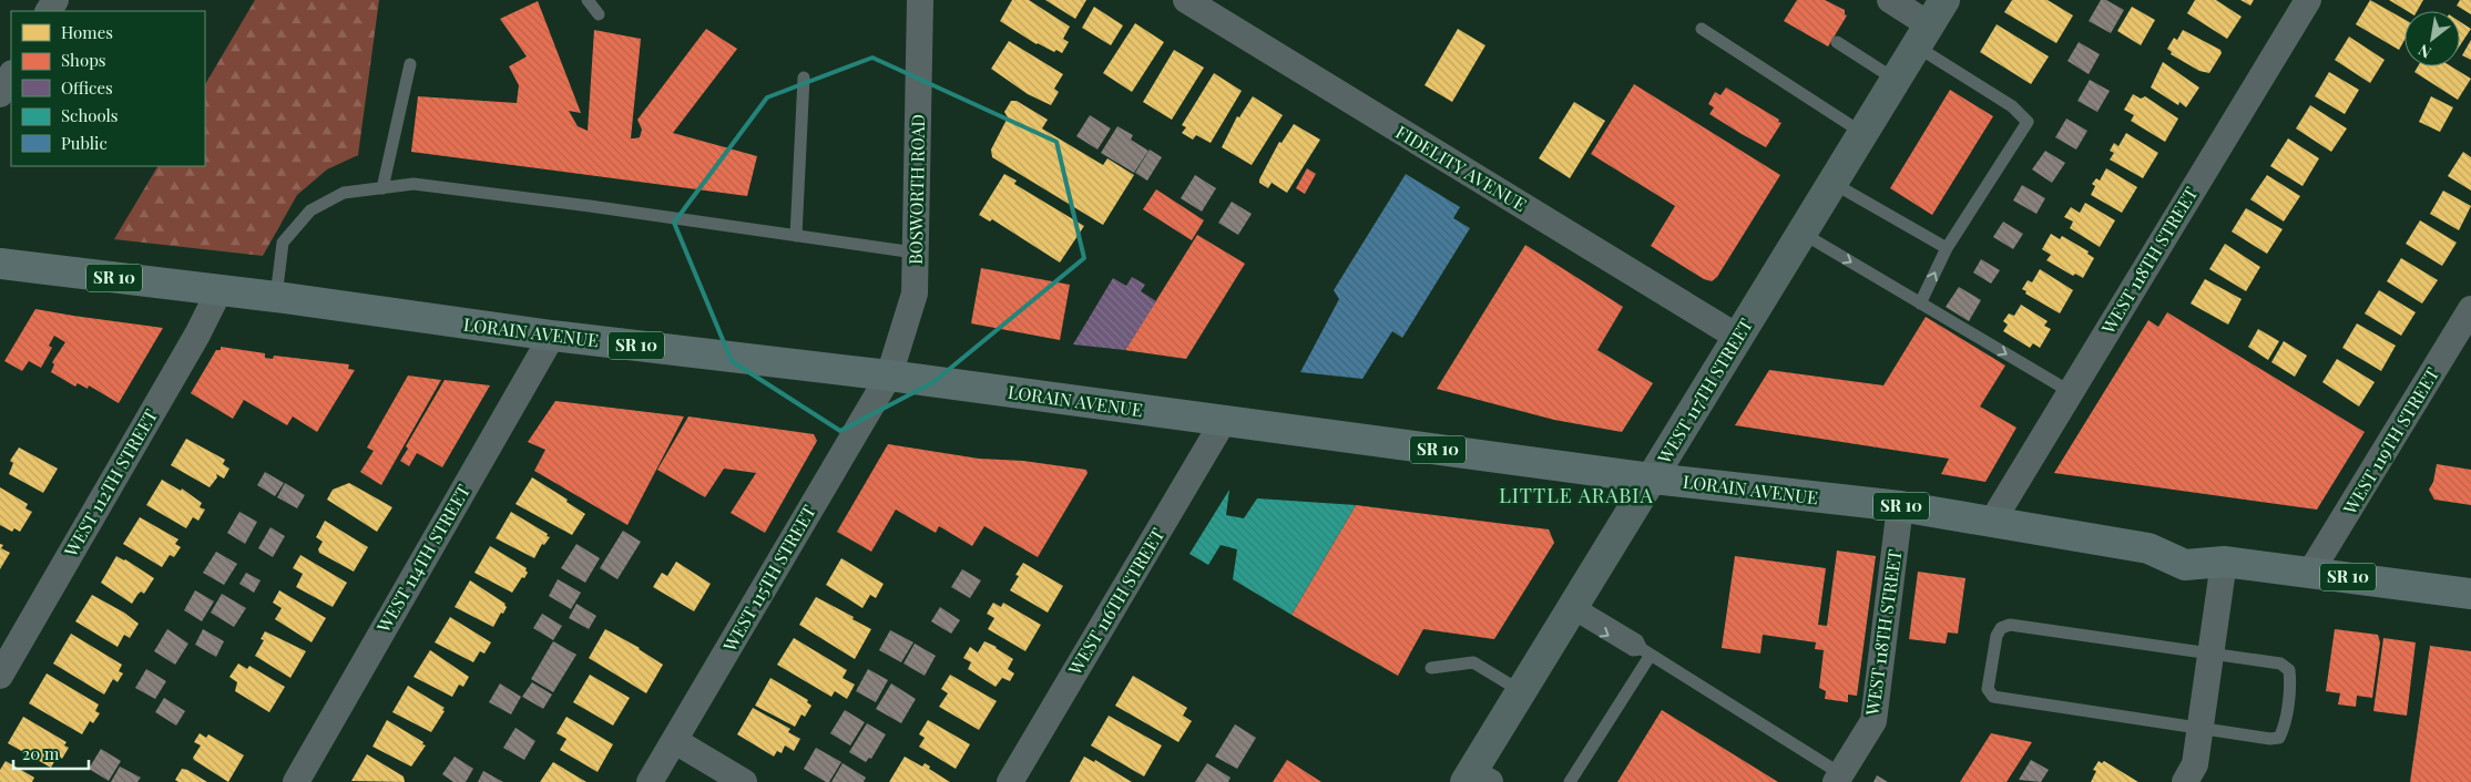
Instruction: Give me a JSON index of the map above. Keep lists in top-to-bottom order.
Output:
{
  "streets": {
    "main road": ["SR 10", "LORAIN AVENUE", "WEST 117TH STREET"],
    "street": [
      "FIDELITY AVENUE",
      "BOSWORTH ROAD",
      "WEST 118TH STREET",
      "WEST 119TH STREET",
      "WEST 112TH STREET",
      "WEST 114TH STREET",
      "WEST 115TH STREET",
      "WEST 116TH STREET"
    ]
  },
  "crossings": [
    ["FIDELITY AVENUE", "WEST 117TH STREET"],
    ["BOSWORTH ROAD", "LORAIN AVENUE"],
    ["BOSWORTH ROAD", "WEST 115TH STREET"],
    ["WEST 118TH STREET", "LORAIN AVENUE"],
    ["LORAIN AVENUE", "WEST 117TH STREET"],
    ["LORAIN AVENUE", "WEST 119TH STREET"],
    ["LORAIN AVENUE", "WEST 112TH STREET"],
    ["LORAIN AVENUE", "WEST 114TH STREET"],
    ["LORAIN AVENUE", "WEST 115TH STREET"],
    ["LORAIN AVENUE", "WEST 116TH STREET"]
  ],
  "districts": ["LITTLE ARABIA"],
  "legend": [
    "Homes",
    "Shops",
    "Offices",
    "Schools",
    "Public"
  ],
  "scale_bar": "20 m",
  "north": "bottom left"
}
